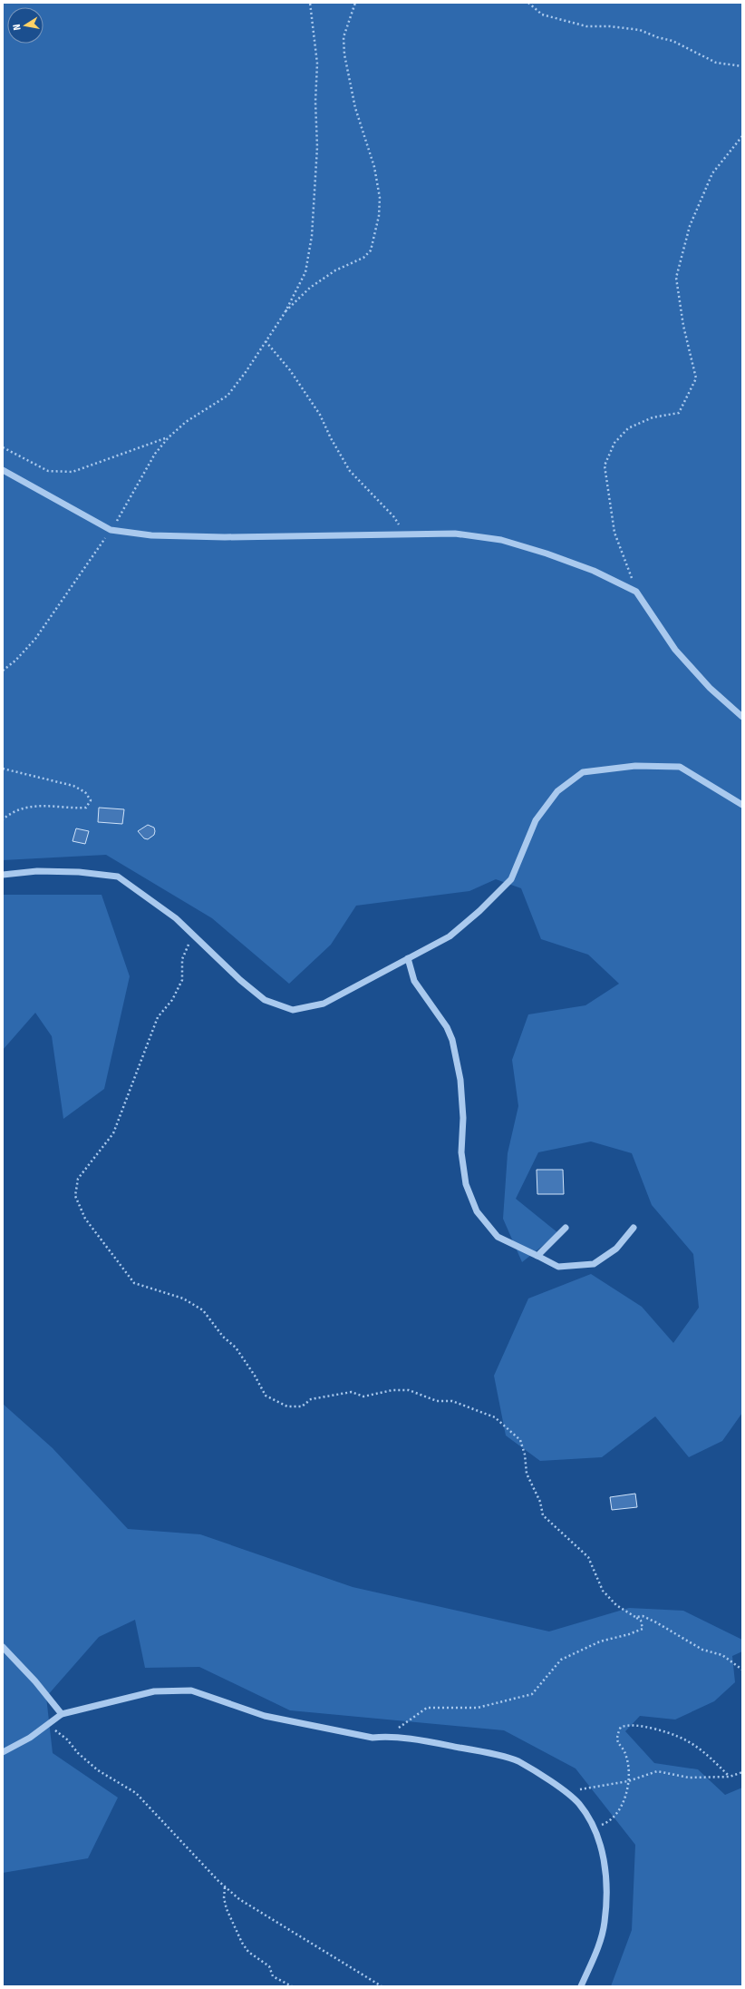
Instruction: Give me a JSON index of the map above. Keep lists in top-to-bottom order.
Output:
{
  "north": "left"
}
